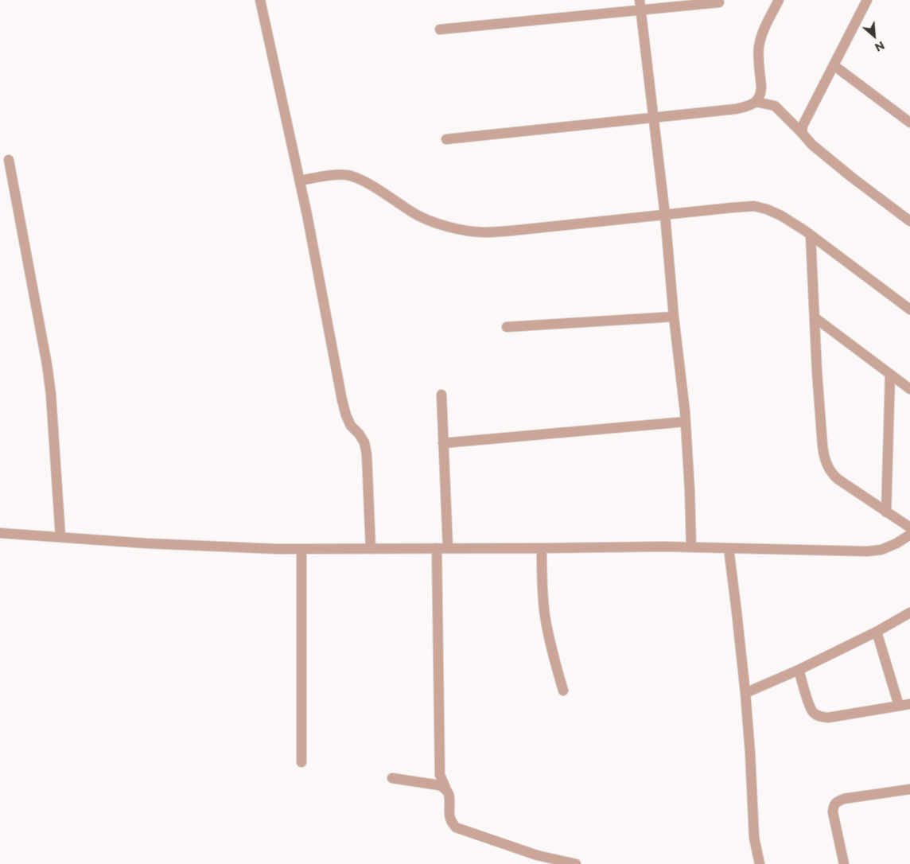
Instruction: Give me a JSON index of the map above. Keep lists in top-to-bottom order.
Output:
{
  "north": "bottom right"
}
